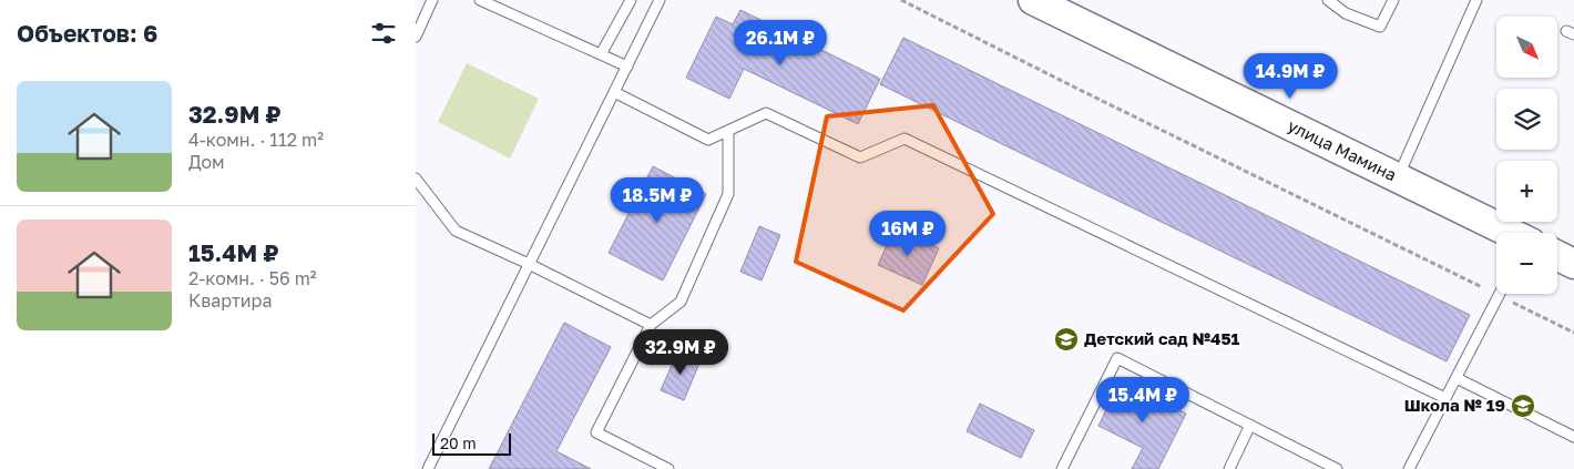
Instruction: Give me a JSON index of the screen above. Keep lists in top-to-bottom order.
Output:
{
  "streets": {
    "main road": ["улица Мамина"]
  },
  "places": {
    "school or university": ["Детский сад №451", "Школа № 19"]
  },
  "scale_bar": "20 m",
  "north": "bottom right",
  "page": {
    "heading": "Объектов: 6",
    "map_buttons": ["+", "−"],
    "price": [
      "26.1M ₽",
      "14.9M ₽",
      "18.5M ₽",
      "16M ₽",
      "32.9M ₽",
      "15.4M ₽"
    ],
    "list": [
      {
        "name": "32.9M ₽",
        "note": "4-комн. · 112 m² · Дом"
      },
      {
        "name": "15.4M ₽",
        "note": "2-комн. · 56 m² · Квартира"
      }
    ],
    "scale": "20 m"
  }
}
